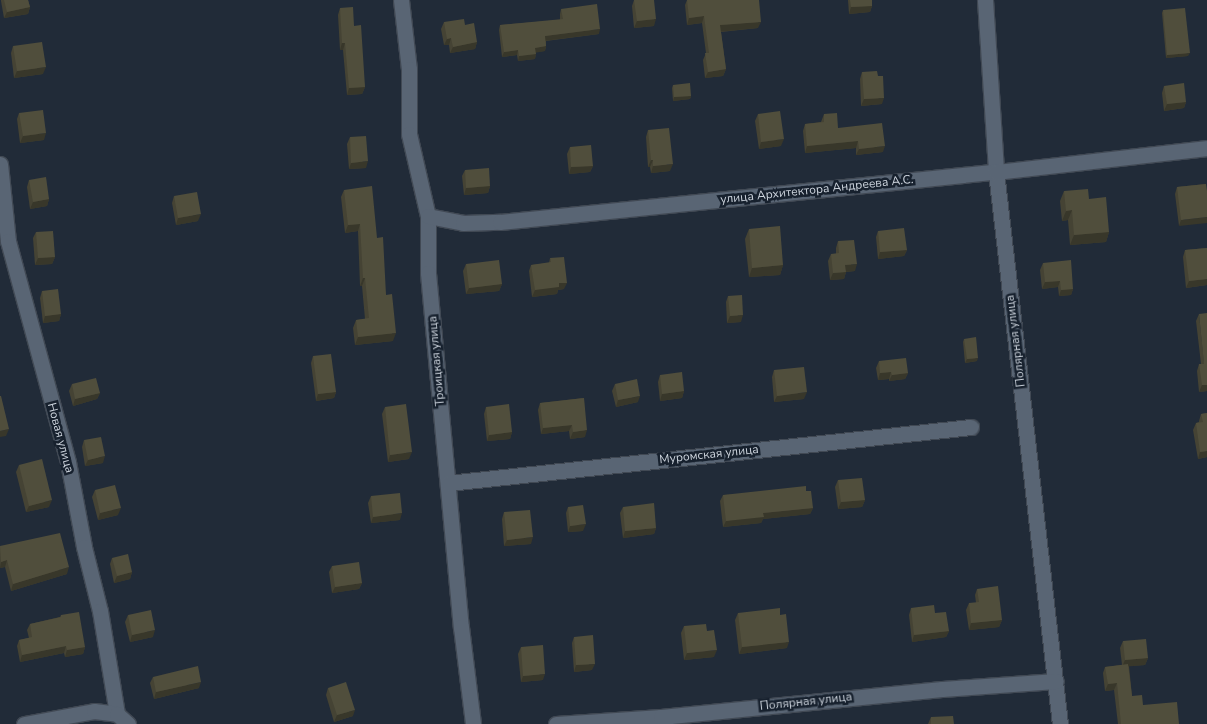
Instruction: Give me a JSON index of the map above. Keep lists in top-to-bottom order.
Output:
{
  "streets": {
    "street": [
      "улица Архитектора Андреева А.С.",
      "Полярная улица",
      "Троицкая улица",
      "Новая улица",
      "Муромская улица"
    ]
  },
  "crossings": [
    ["улица Архитектора Андреева А.С.", "Полярная улица"],
    ["улица Архитектора Андреева А.С.", "Троицкая улица"],
    ["Троицкая улица", "Муромская улица"]
  ]
}
